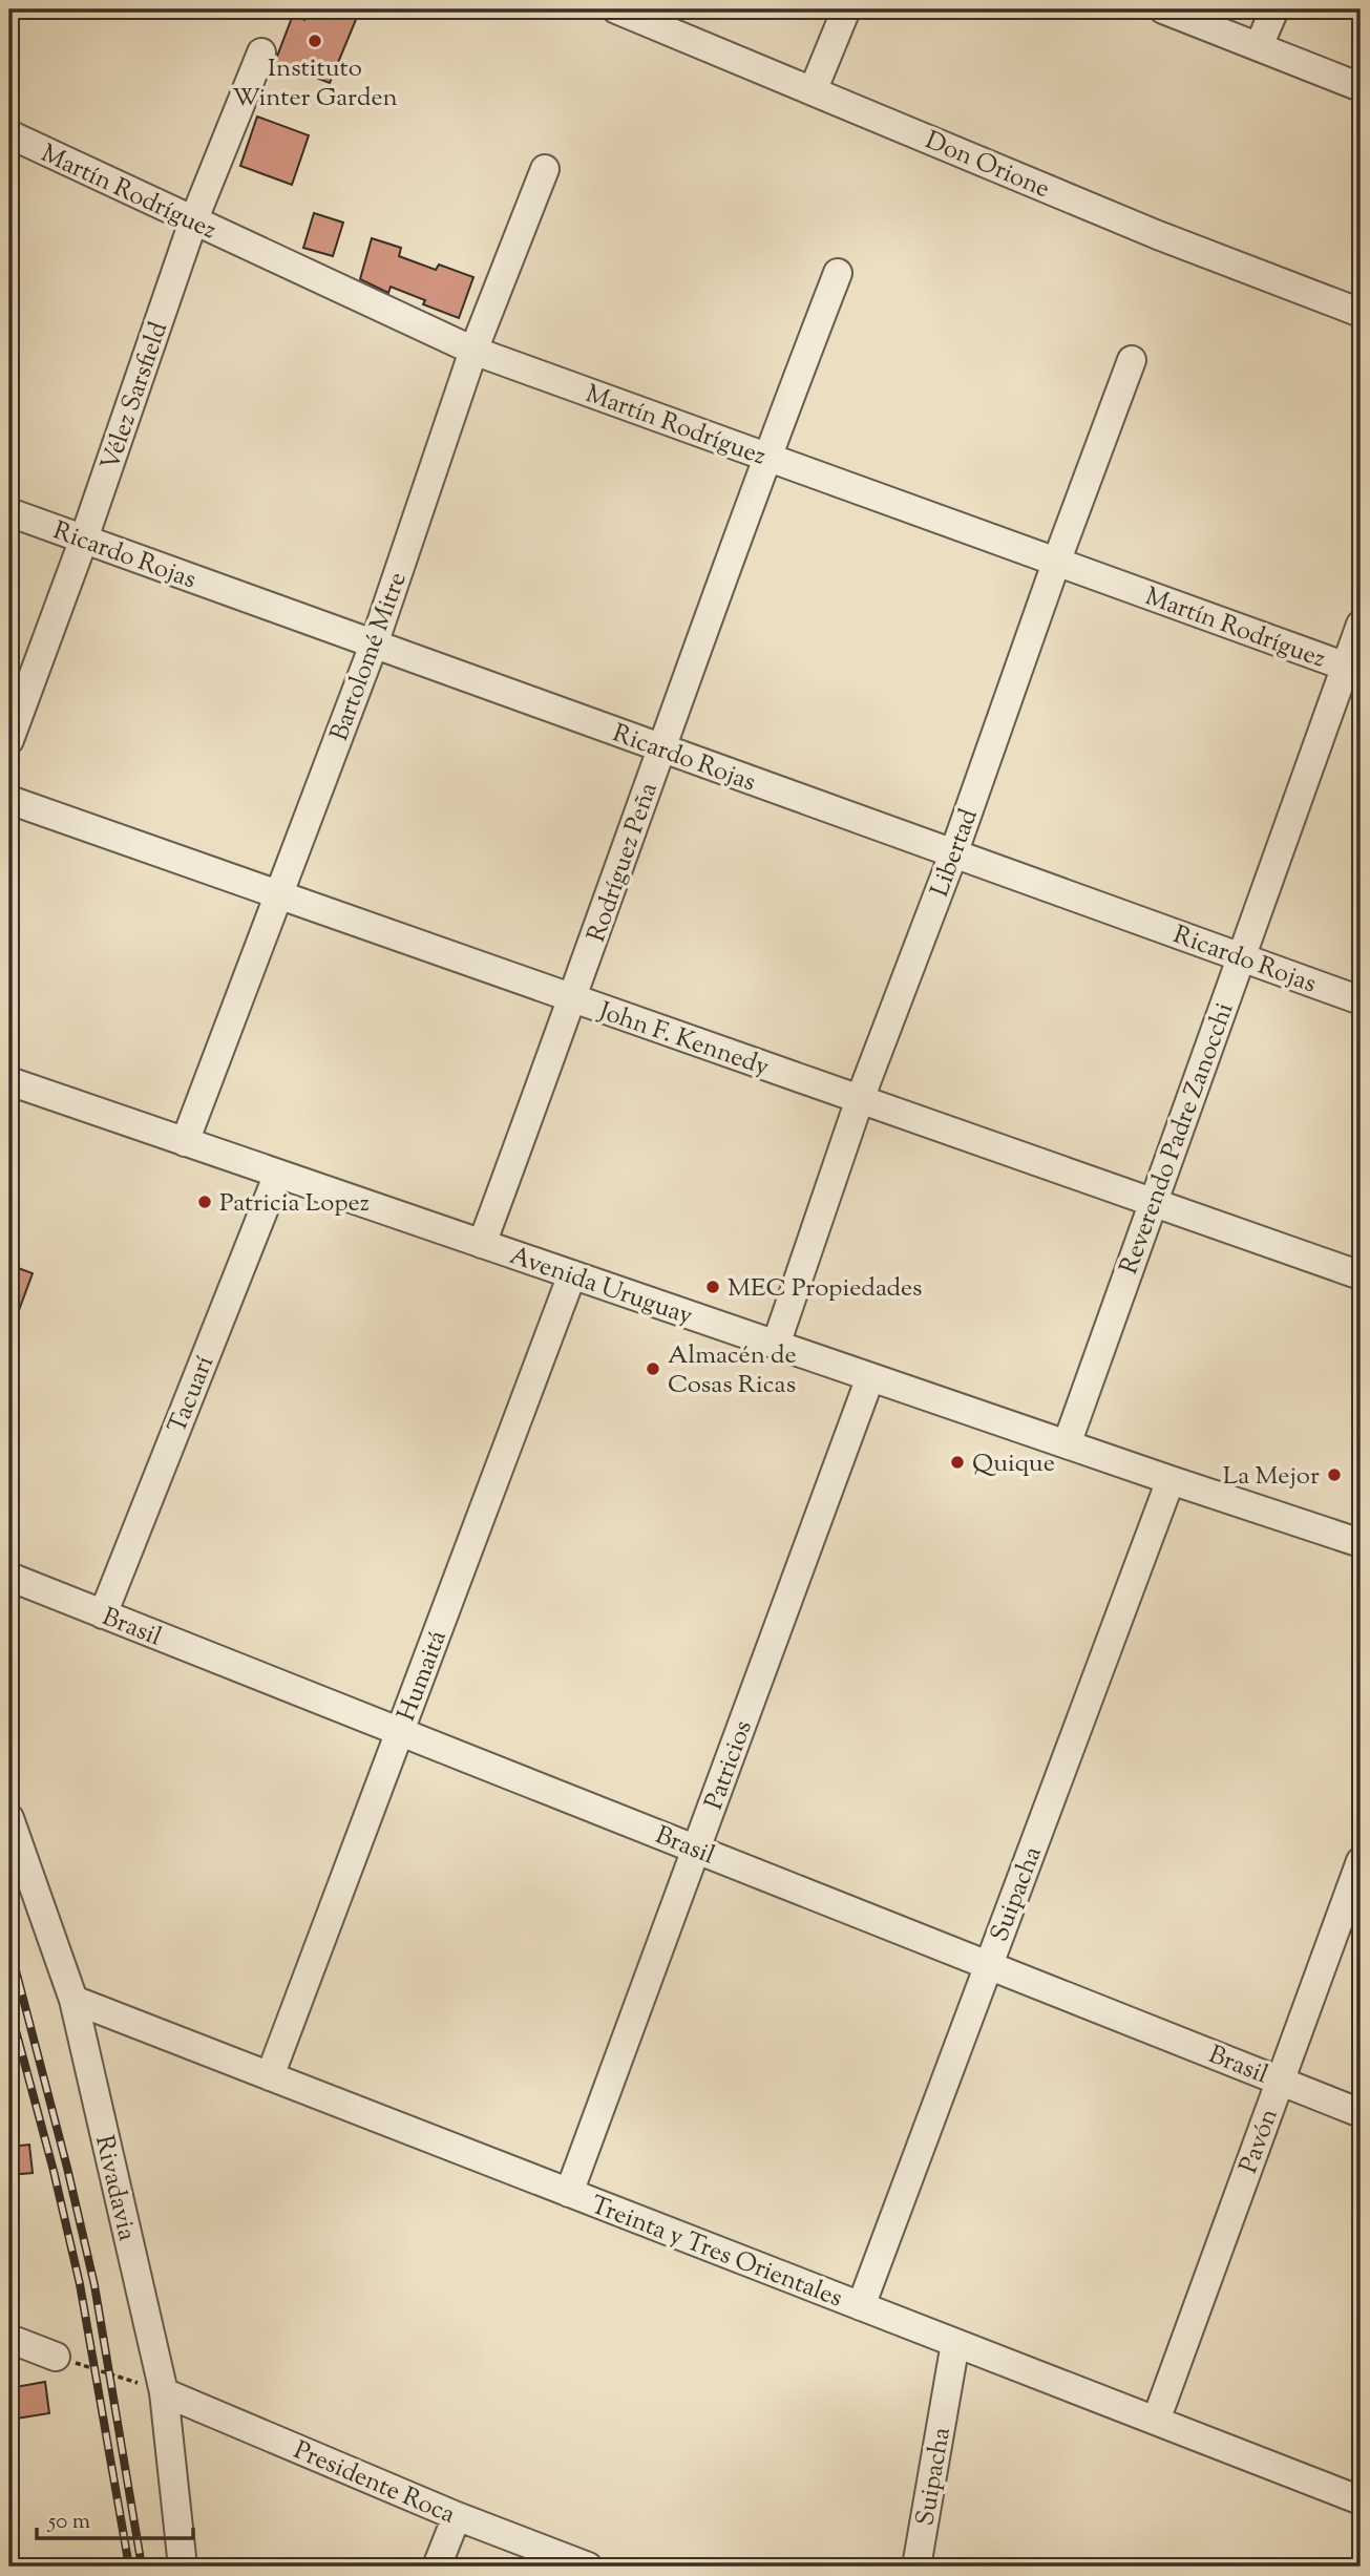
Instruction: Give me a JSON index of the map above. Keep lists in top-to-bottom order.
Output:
{
  "streets": {
    "street": [
      "Don Orione",
      "Martín Rodríguez",
      "Vélez Sarsfield",
      "Ricardo Rojas",
      "Bartolomé Mitre",
      "Libertad",
      "Rodríguez Peña",
      "John F. Kennedy",
      "Reverendo Padre Zanocchi",
      "Avenida Uruguay",
      "Tacuarí",
      "Brasil",
      "Humaitá",
      "Patricios",
      "Suipacha",
      "Pavón",
      "Rivadavia",
      "Treinta y Tres Orientales",
      "Presidente Roca"
    ]
  },
  "crossings": [
    ["Martín Rodríguez", "Vélez Sarsfield"],
    ["Martín Rodríguez", "Bartolomé Mitre"],
    ["Martín Rodríguez", "Libertad"],
    ["Martín Rodríguez", "Rodríguez Peña"],
    ["Martín Rodríguez", "Reverendo Padre Zanocchi"],
    ["Vélez Sarsfield", "Ricardo Rojas"],
    ["Ricardo Rojas", "Bartolomé Mitre"],
    ["Ricardo Rojas", "Libertad"],
    ["Ricardo Rojas", "Rodríguez Peña"],
    ["Ricardo Rojas", "Reverendo Padre Zanocchi"],
    ["Bartolomé Mitre", "John F. Kennedy"],
    ["Bartolomé Mitre", "Avenida Uruguay"],
    ["Libertad", "John F. Kennedy"],
    ["Libertad", "Avenida Uruguay"],
    ["Rodríguez Peña", "John F. Kennedy"],
    ["Rodríguez Peña", "Avenida Uruguay"],
    ["John F. Kennedy", "Reverendo Padre Zanocchi"],
    ["Reverendo Padre Zanocchi", "Avenida Uruguay"],
    ["Avenida Uruguay", "Tacuarí"],
    ["Avenida Uruguay", "Humaitá"],
    ["Avenida Uruguay", "Patricios"],
    ["Avenida Uruguay", "Suipacha"],
    ["Tacuarí", "Brasil"],
    ["Brasil", "Humaitá"],
    ["Brasil", "Patricios"],
    ["Brasil", "Suipacha"],
    ["Brasil", "Pavón"],
    ["Humaitá", "Treinta y Tres Orientales"],
    ["Patricios", "Treinta y Tres Orientales"],
    ["Suipacha", "Treinta y Tres Orientales"],
    ["Pavón", "Treinta y Tres Orientales"],
    ["Rivadavia", "Treinta y Tres Orientales"],
    ["Rivadavia", "Presidente Roca"]
  ],
  "places": [
    "Instituto Winter Garden",
    "Patricia Lopez",
    "MEC Propiedades",
    "Almacén de Cosas Ricas",
    "Quique",
    "La Mejor"
  ],
  "scale_bar": "50 m"
}
